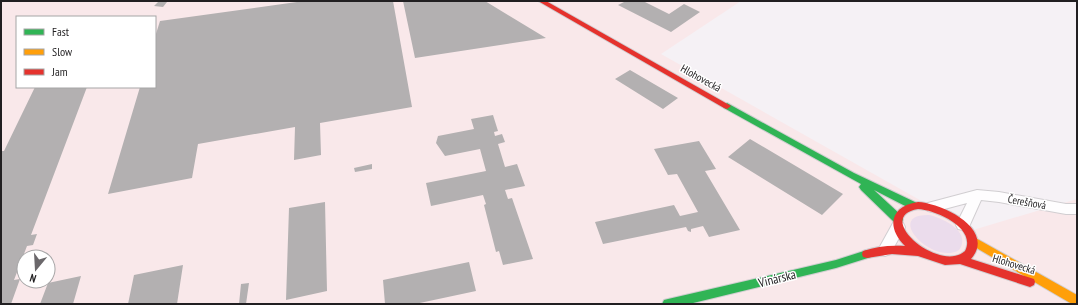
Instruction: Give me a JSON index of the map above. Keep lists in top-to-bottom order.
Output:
{
  "streets": {
    "main road": ["Hlohovecká", "Vinárska"],
    "street": ["Čerešňová"]
  },
  "crossings": [
    ["Hlohovecká", "Čerešňová"],
    ["Hlohovecká", "Vinárska"],
    ["Čerešňová", "Vinárska"]
  ],
  "legend": ["Fast", "Slow", "Jam"],
  "north": "bottom"
}
